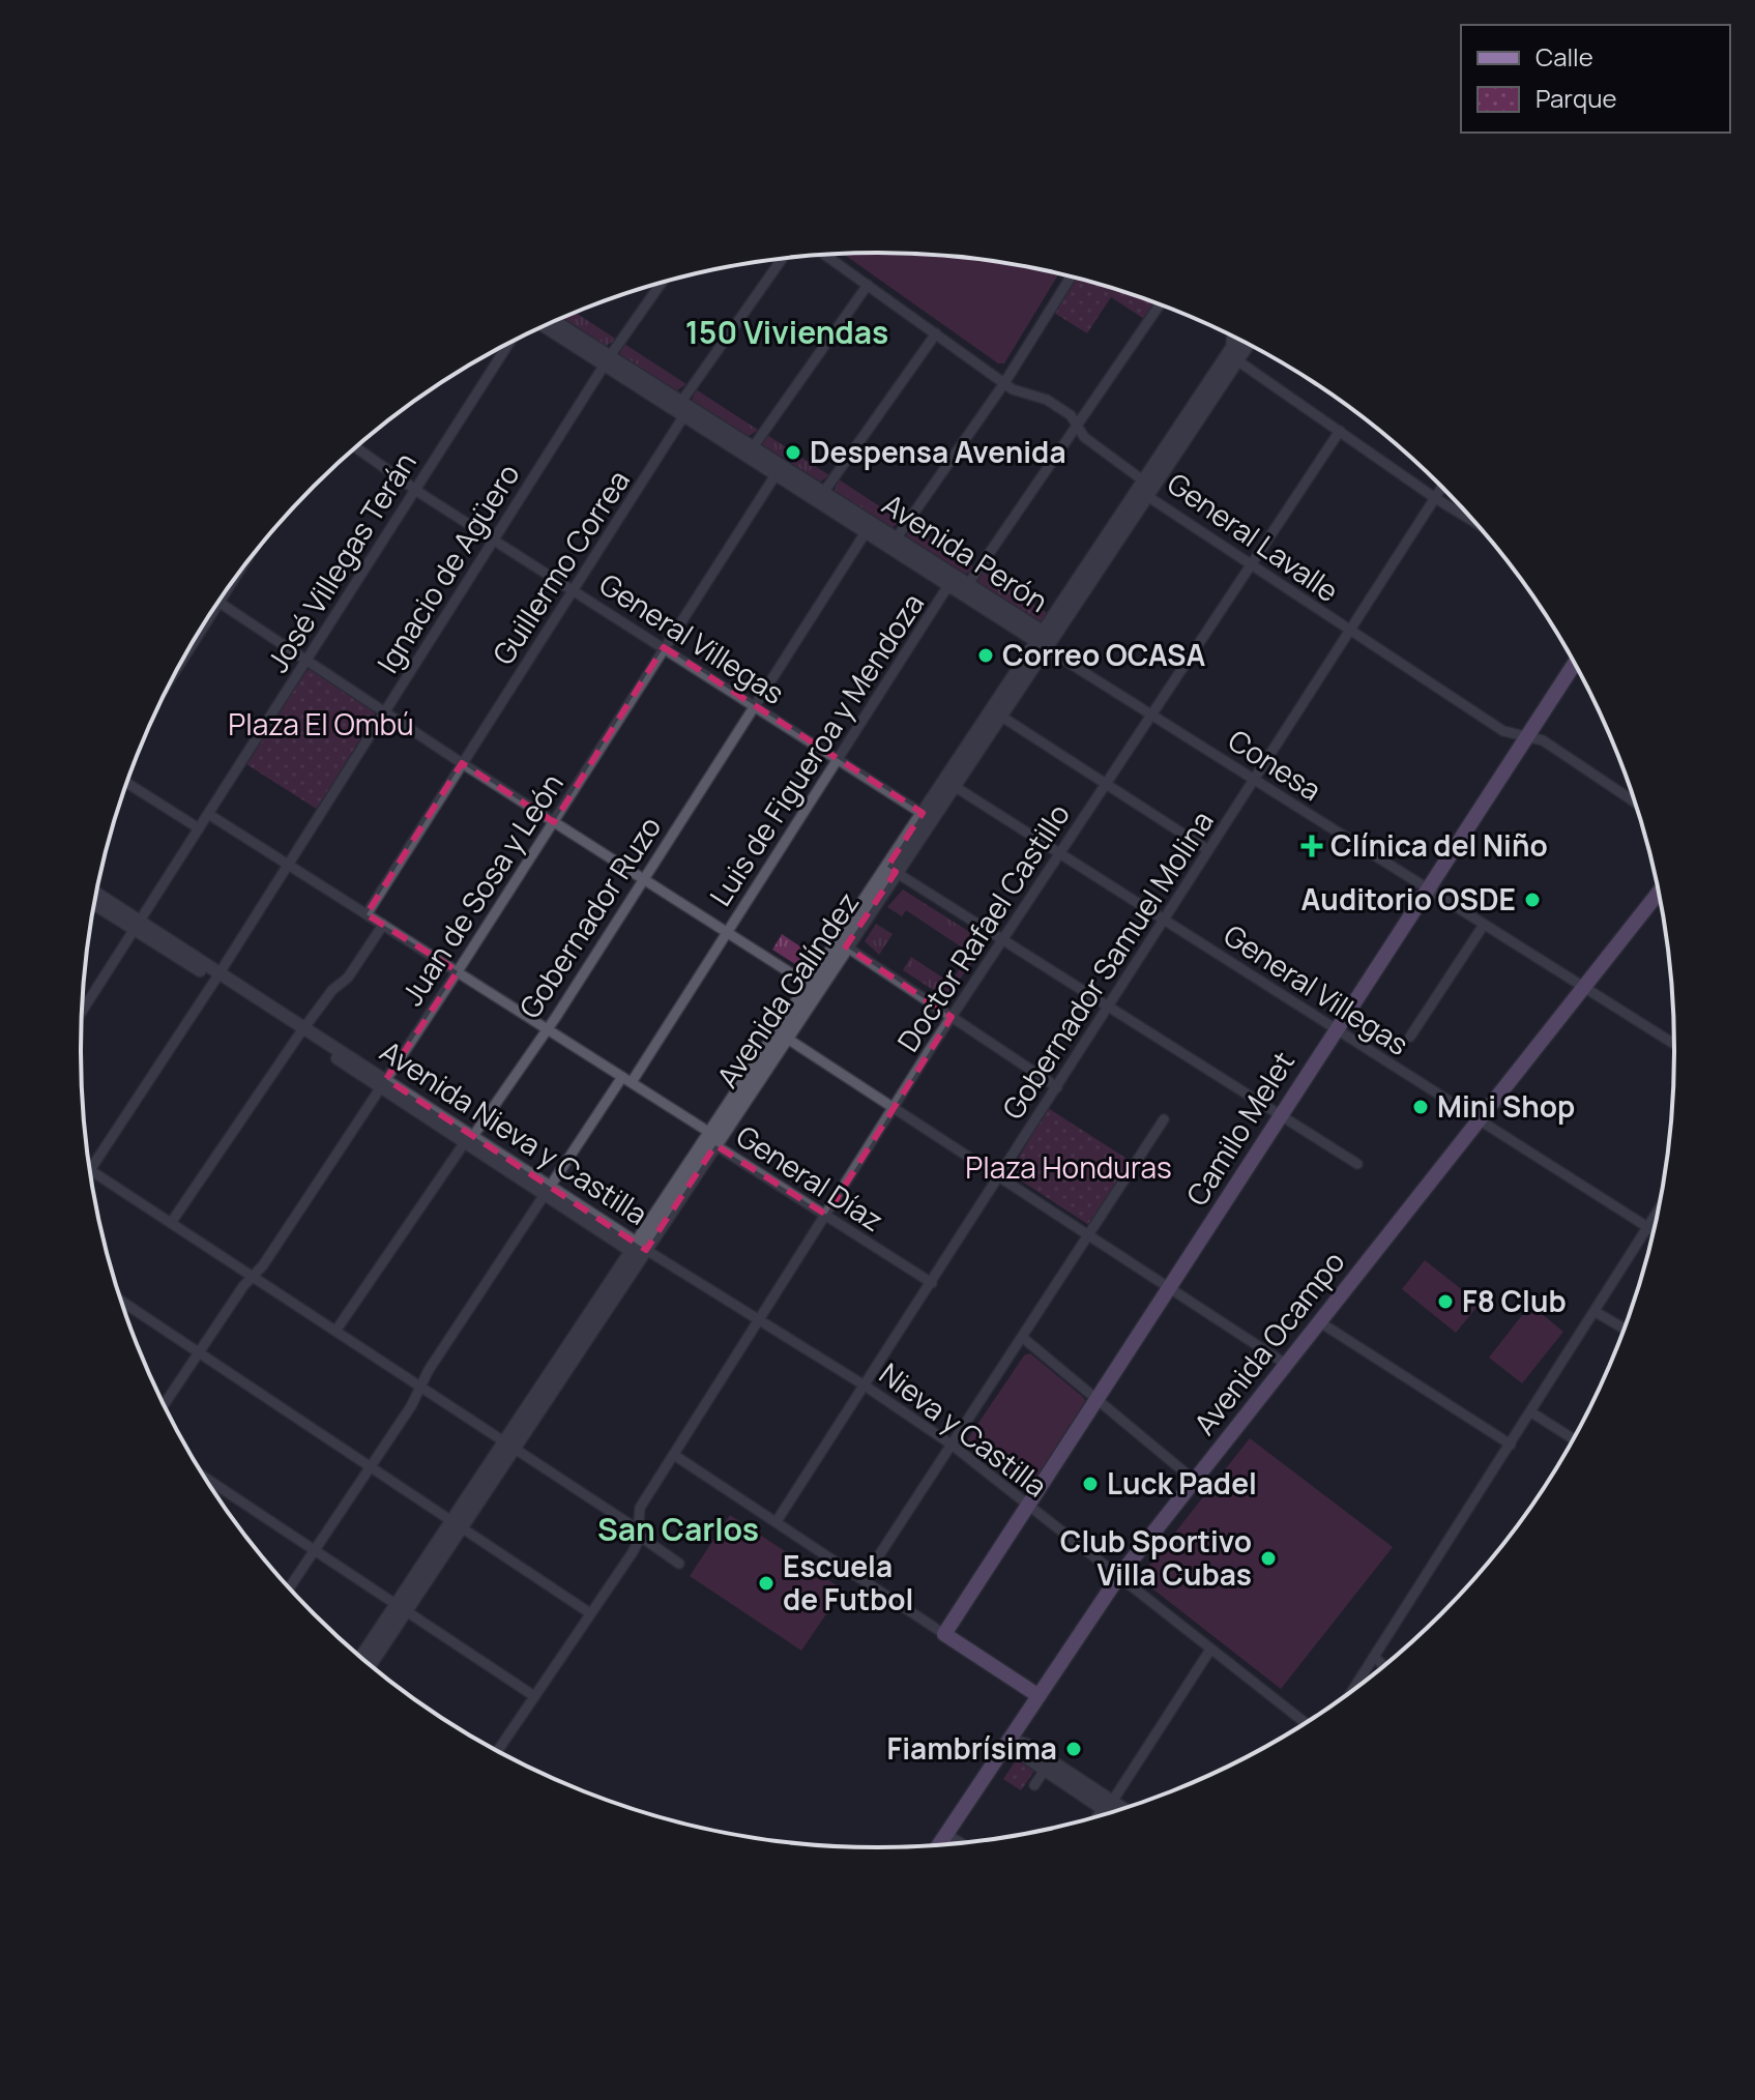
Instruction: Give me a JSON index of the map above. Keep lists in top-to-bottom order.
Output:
{
  "streets": {
    "main road": [
      "Avenida Perón",
      "Avenida Galíndez",
      "Camilo Melet",
      "Avenida Nieva y Castilla",
      "Avenida Ocampo"
    ],
    "street": [
      "General Lavalle",
      "José Villegas Terán",
      "Guillermo Correa",
      "Ignacio de Agüero",
      "General Villegas",
      "Luis de Figueroa y Mendoza",
      "Conesa",
      "Juan de Sosa y León",
      "Gobernador Ruzo",
      "Doctor Rafael Castillo",
      "Gobernador Samuel Molina",
      "General Díaz",
      "Nieva y Castilla"
    ]
  },
  "crossings": [
    ["General Lavalle", "Luis de Figueroa y Mendoza"],
    ["General Lavalle", "Doctor Rafael Castillo"],
    ["General Lavalle", "Gobernador Samuel Molina"],
    ["General Lavalle", "Avenida Galíndez"],
    ["General Lavalle", "Camilo Melet"],
    ["Avenida Perón", "Guillermo Correa"],
    ["Avenida Perón", "Ignacio de Agüero"],
    ["Avenida Perón", "Luis de Figueroa y Mendoza"],
    ["Avenida Perón", "Conesa"],
    ["Avenida Perón", "Juan de Sosa y León"],
    ["Avenida Perón", "Gobernador Ruzo"],
    ["Avenida Perón", "Avenida Galíndez"],
    ["José Villegas Terán", "General Villegas"],
    ["José Villegas Terán", "Avenida Nieva y Castilla"],
    ["José Villegas Terán", "General Díaz"],
    ["Guillermo Correa", "General Villegas"],
    ["Guillermo Correa", "General Díaz"],
    ["Ignacio de Agüero", "General Villegas"],
    ["Ignacio de Agüero", "Avenida Nieva y Castilla"],
    ["Ignacio de Agüero", "General Díaz"],
    ["General Villegas", "Luis de Figueroa y Mendoza"],
    ["General Villegas", "Juan de Sosa y León"],
    ["General Villegas", "Gobernador Ruzo"],
    ["General Villegas", "Doctor Rafael Castillo"],
    ["General Villegas", "Gobernador Samuel Molina"],
    ["General Villegas", "Avenida Galíndez"],
    ["General Villegas", "Camilo Melet"],
    ["General Villegas", "Avenida Ocampo"],
    ["Luis de Figueroa y Mendoza", "Avenida Nieva y Castilla"],
    ["Luis de Figueroa y Mendoza", "General Díaz"],
    ["Conesa", "Doctor Rafael Castillo"],
    ["Conesa", "Gobernador Samuel Molina"],
    ["Conesa", "Avenida Galíndez"],
    ["Conesa", "Camilo Melet"],
    ["Conesa", "Avenida Ocampo"],
    ["Juan de Sosa y León", "Avenida Nieva y Castilla"],
    ["Juan de Sosa y León", "General Díaz"],
    ["Gobernador Ruzo", "Avenida Nieva y Castilla"],
    ["Gobernador Ruzo", "General Díaz"],
    ["Doctor Rafael Castillo", "General Díaz"],
    ["Doctor Rafael Castillo", "Nieva y Castilla"],
    ["Gobernador Samuel Molina", "General Díaz"],
    ["Gobernador Samuel Molina", "Nieva y Castilla"],
    ["Avenida Galíndez", "Avenida Nieva y Castilla"],
    ["Avenida Galíndez", "General Díaz"],
    ["Avenida Galíndez", "Nieva y Castilla"],
    ["Camilo Melet", "Nieva y Castilla"],
    ["Avenida Nieva y Castilla", "Nieva y Castilla"],
    ["Avenida Ocampo", "Nieva y Castilla"]
  ],
  "districts": ["150 Viviendas", "San Carlos"],
  "parks": ["Plaza El Ombú", "Plaza Honduras"],
  "places": {
    "other": [
      "Despensa Avenida",
      "Correo OCASA",
      "Auditorio OSDE",
      "Mini Shop",
      "F8 Club",
      "Luck Padel",
      "Club Sportivo Villa Cubas",
      "Escuela de Futbol",
      "Fiambrísima"
    ],
    "health": ["Clínica del Niño"]
  },
  "legend": ["Calle", "Parque"]
}
